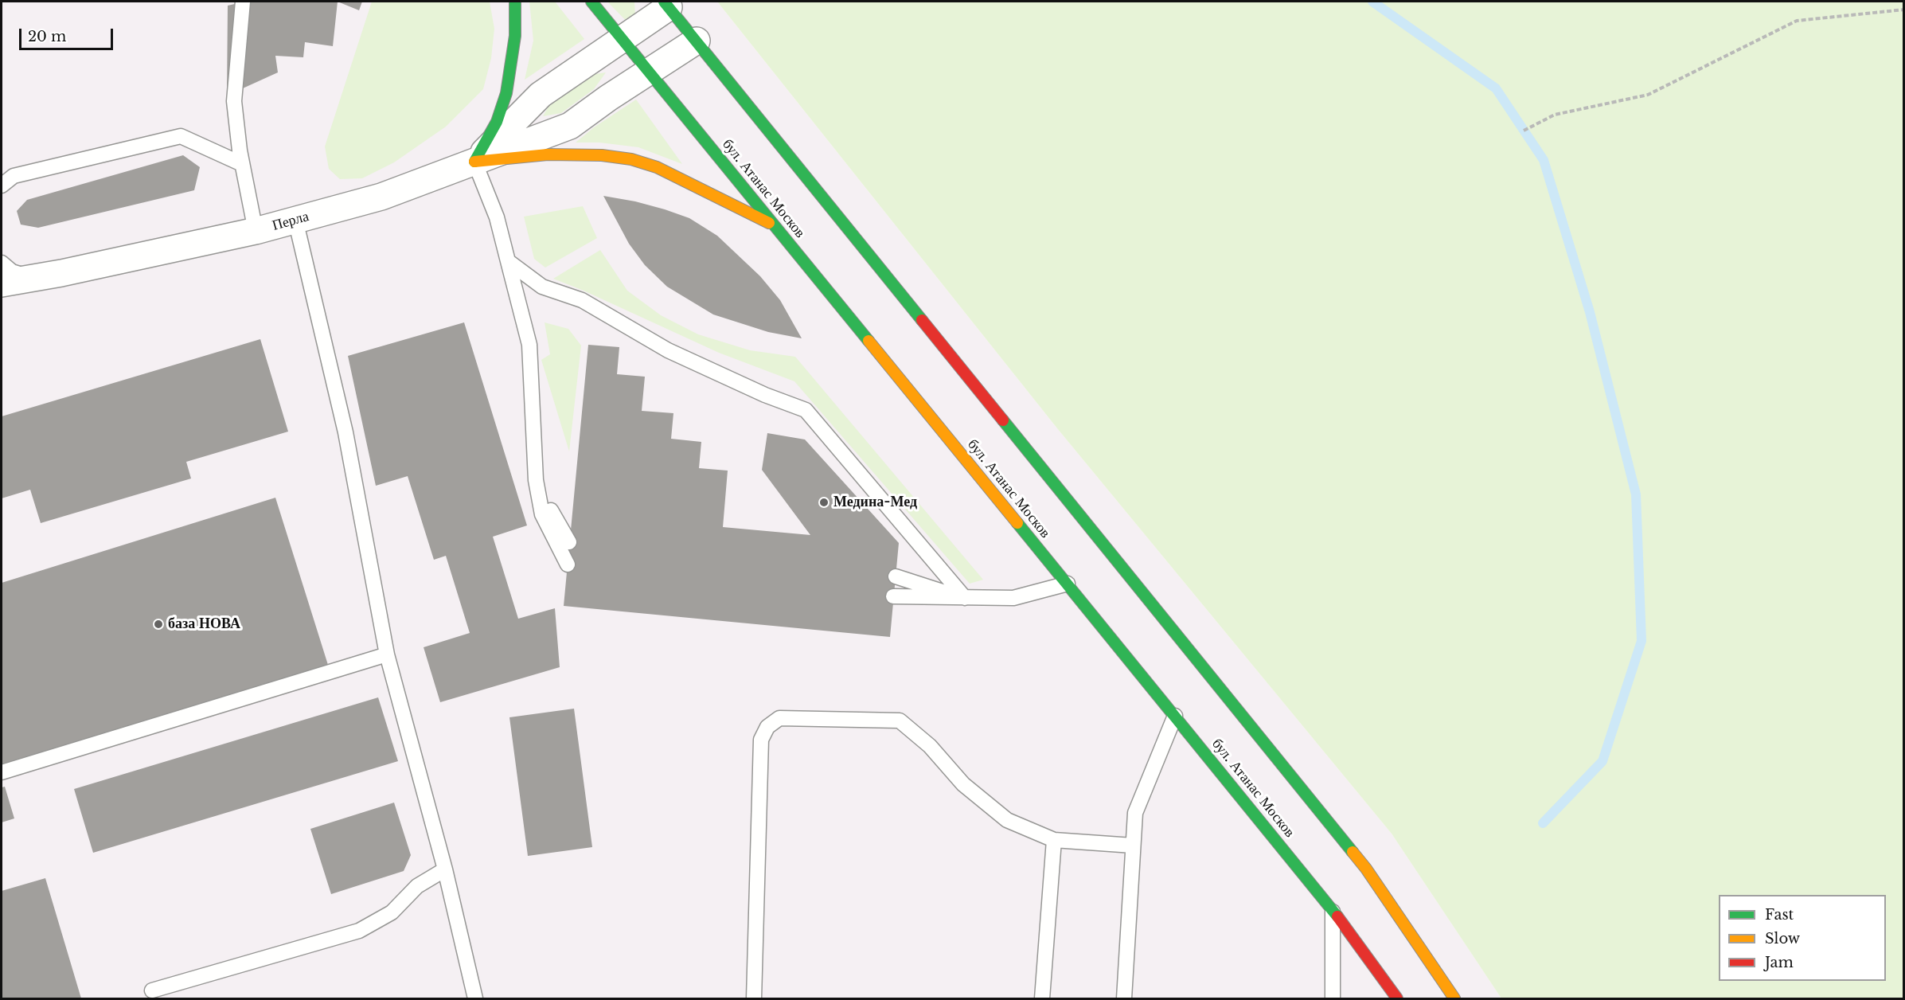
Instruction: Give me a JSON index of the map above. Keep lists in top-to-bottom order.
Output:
{
  "streets": {
    "main road": ["бул. Атанас Москов"],
    "street": ["Перла"]
  },
  "crossings": [
    ["бул. Атанас Москов", "Перла"]
  ],
  "places": ["Медина-Мед", "база НОВА"],
  "legend": ["Fast", "Slow", "Jam"],
  "scale_bar": "20 m"
}
